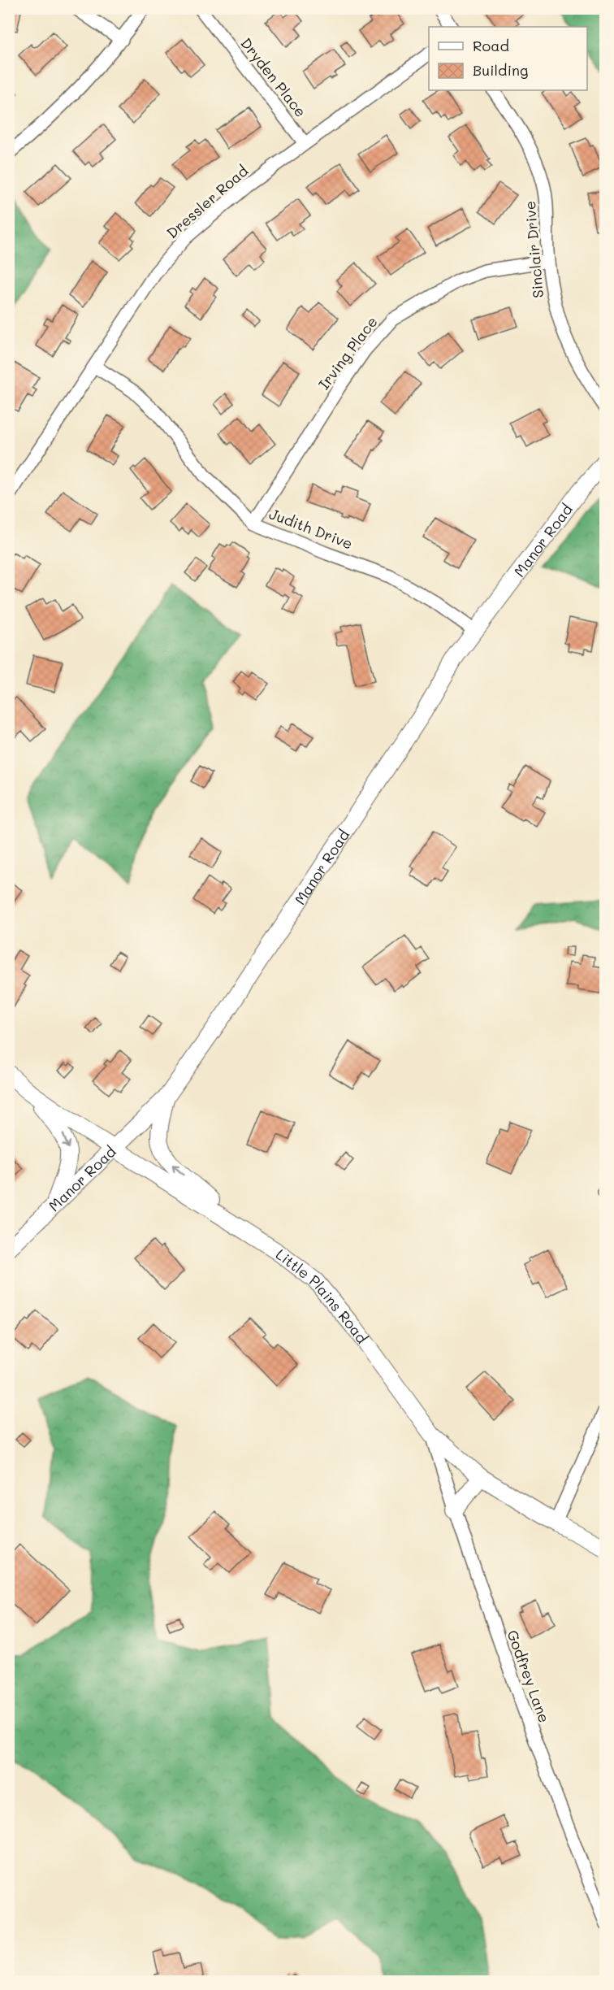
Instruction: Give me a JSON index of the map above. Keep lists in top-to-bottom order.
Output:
{
  "streets": {
    "street": [
      "Dryden Place",
      "Dressler Road",
      "Sinclair Drive",
      "Irving Place",
      "Judith Drive",
      "Manor Road",
      "Little Plains Road",
      "Godfrey Lane"
    ]
  },
  "crossings": [
    ["Dryden Place", "Dressler Road"],
    ["Dressler Road", "Judith Drive"],
    ["Sinclair Drive", "Irving Place"],
    ["Irving Place", "Judith Drive"],
    ["Judith Drive", "Manor Road"],
    ["Manor Road", "Little Plains Road"],
    ["Little Plains Road", "Godfrey Lane"]
  ],
  "legend": ["Road", "Building"]
}
